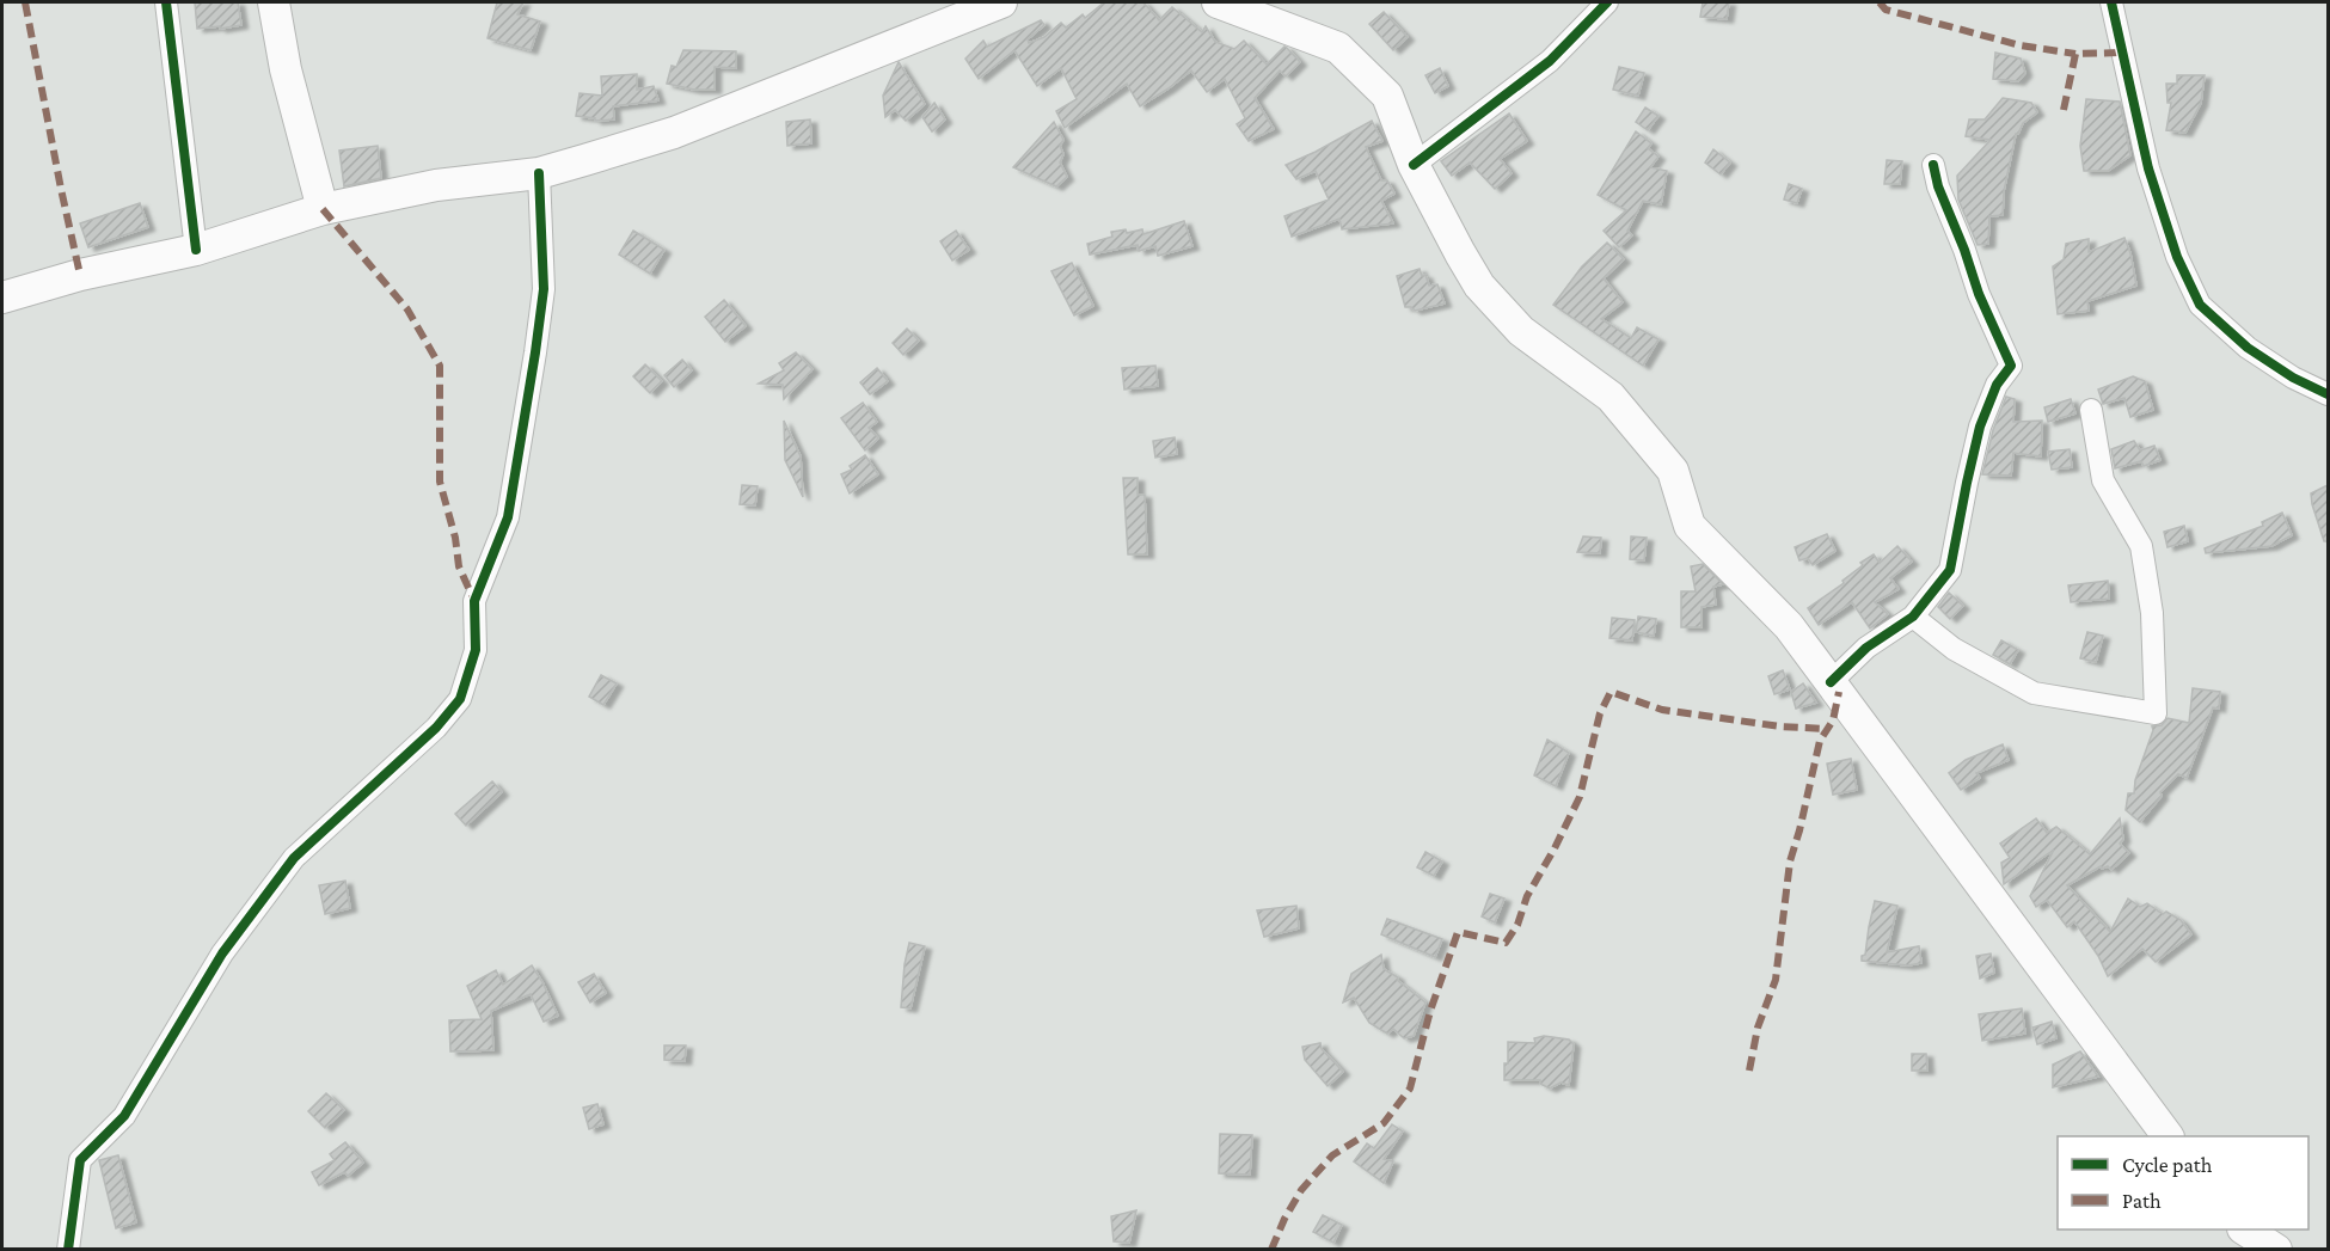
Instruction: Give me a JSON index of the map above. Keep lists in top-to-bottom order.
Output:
{
  "legend": ["Cycle path", "Path"]
}
